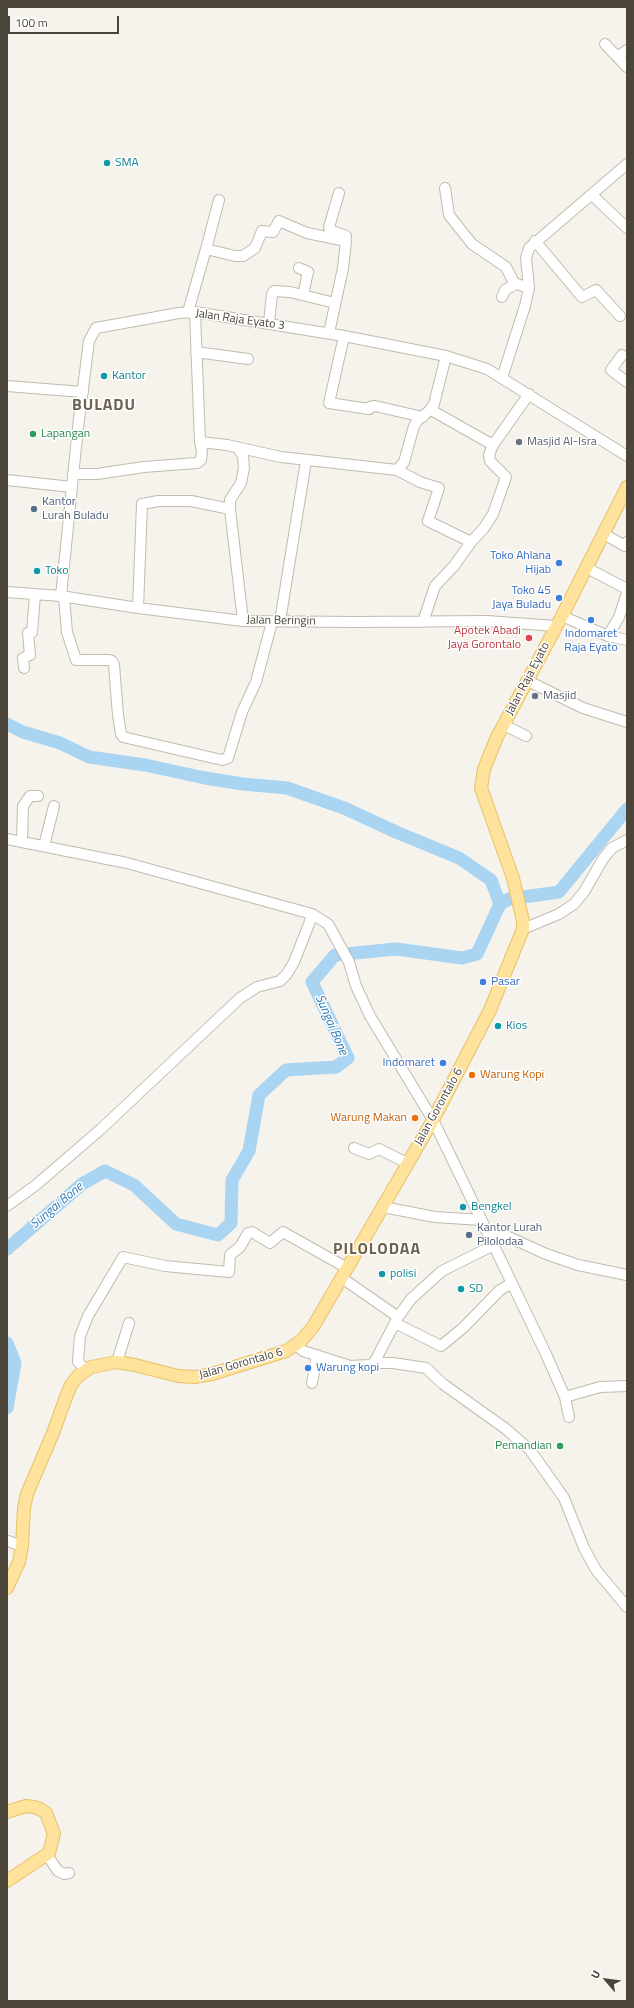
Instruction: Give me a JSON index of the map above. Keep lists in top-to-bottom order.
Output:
{
  "streets": {
    "main road": ["Jalan Raja Eyato", "Jalan Gorontalo 6"],
    "street": ["Jalan Raja Eyato 3", "Jalan Beringin"]
  },
  "crossings": [
    ["Jalan Raja Eyato 3", "Jalan Beringin"],
    ["Jalan Beringin", "Jalan Raja Eyato"],
    ["Jalan Raja Eyato", "Jalan Gorontalo 6"]
  ],
  "districts": ["BULADU", "PILOLODAA"],
  "water": ["Sungai Bone"],
  "places": [
    "SMA",
    "Kantor",
    "Lapangan",
    "Masjid Al-Isra",
    "Kantor Lurah Buladu",
    "Toko Ahlana Hijab",
    "Toko",
    "Toko 45 Jaya Buladu",
    "Indomaret Raja Eyato",
    "Apotek Abadi Jaya Gorontalo",
    "Masjid",
    "Pasar",
    "Kios",
    "Indomaret",
    "Warung Kopi",
    "Warung Makan",
    "Bengkel",
    "Kantor Lurah Pilolodaa",
    "polisi",
    "SD",
    "Warung kopi",
    "Pemandian"
  ],
  "scale_bar": "100 m",
  "north": "top left"
}
